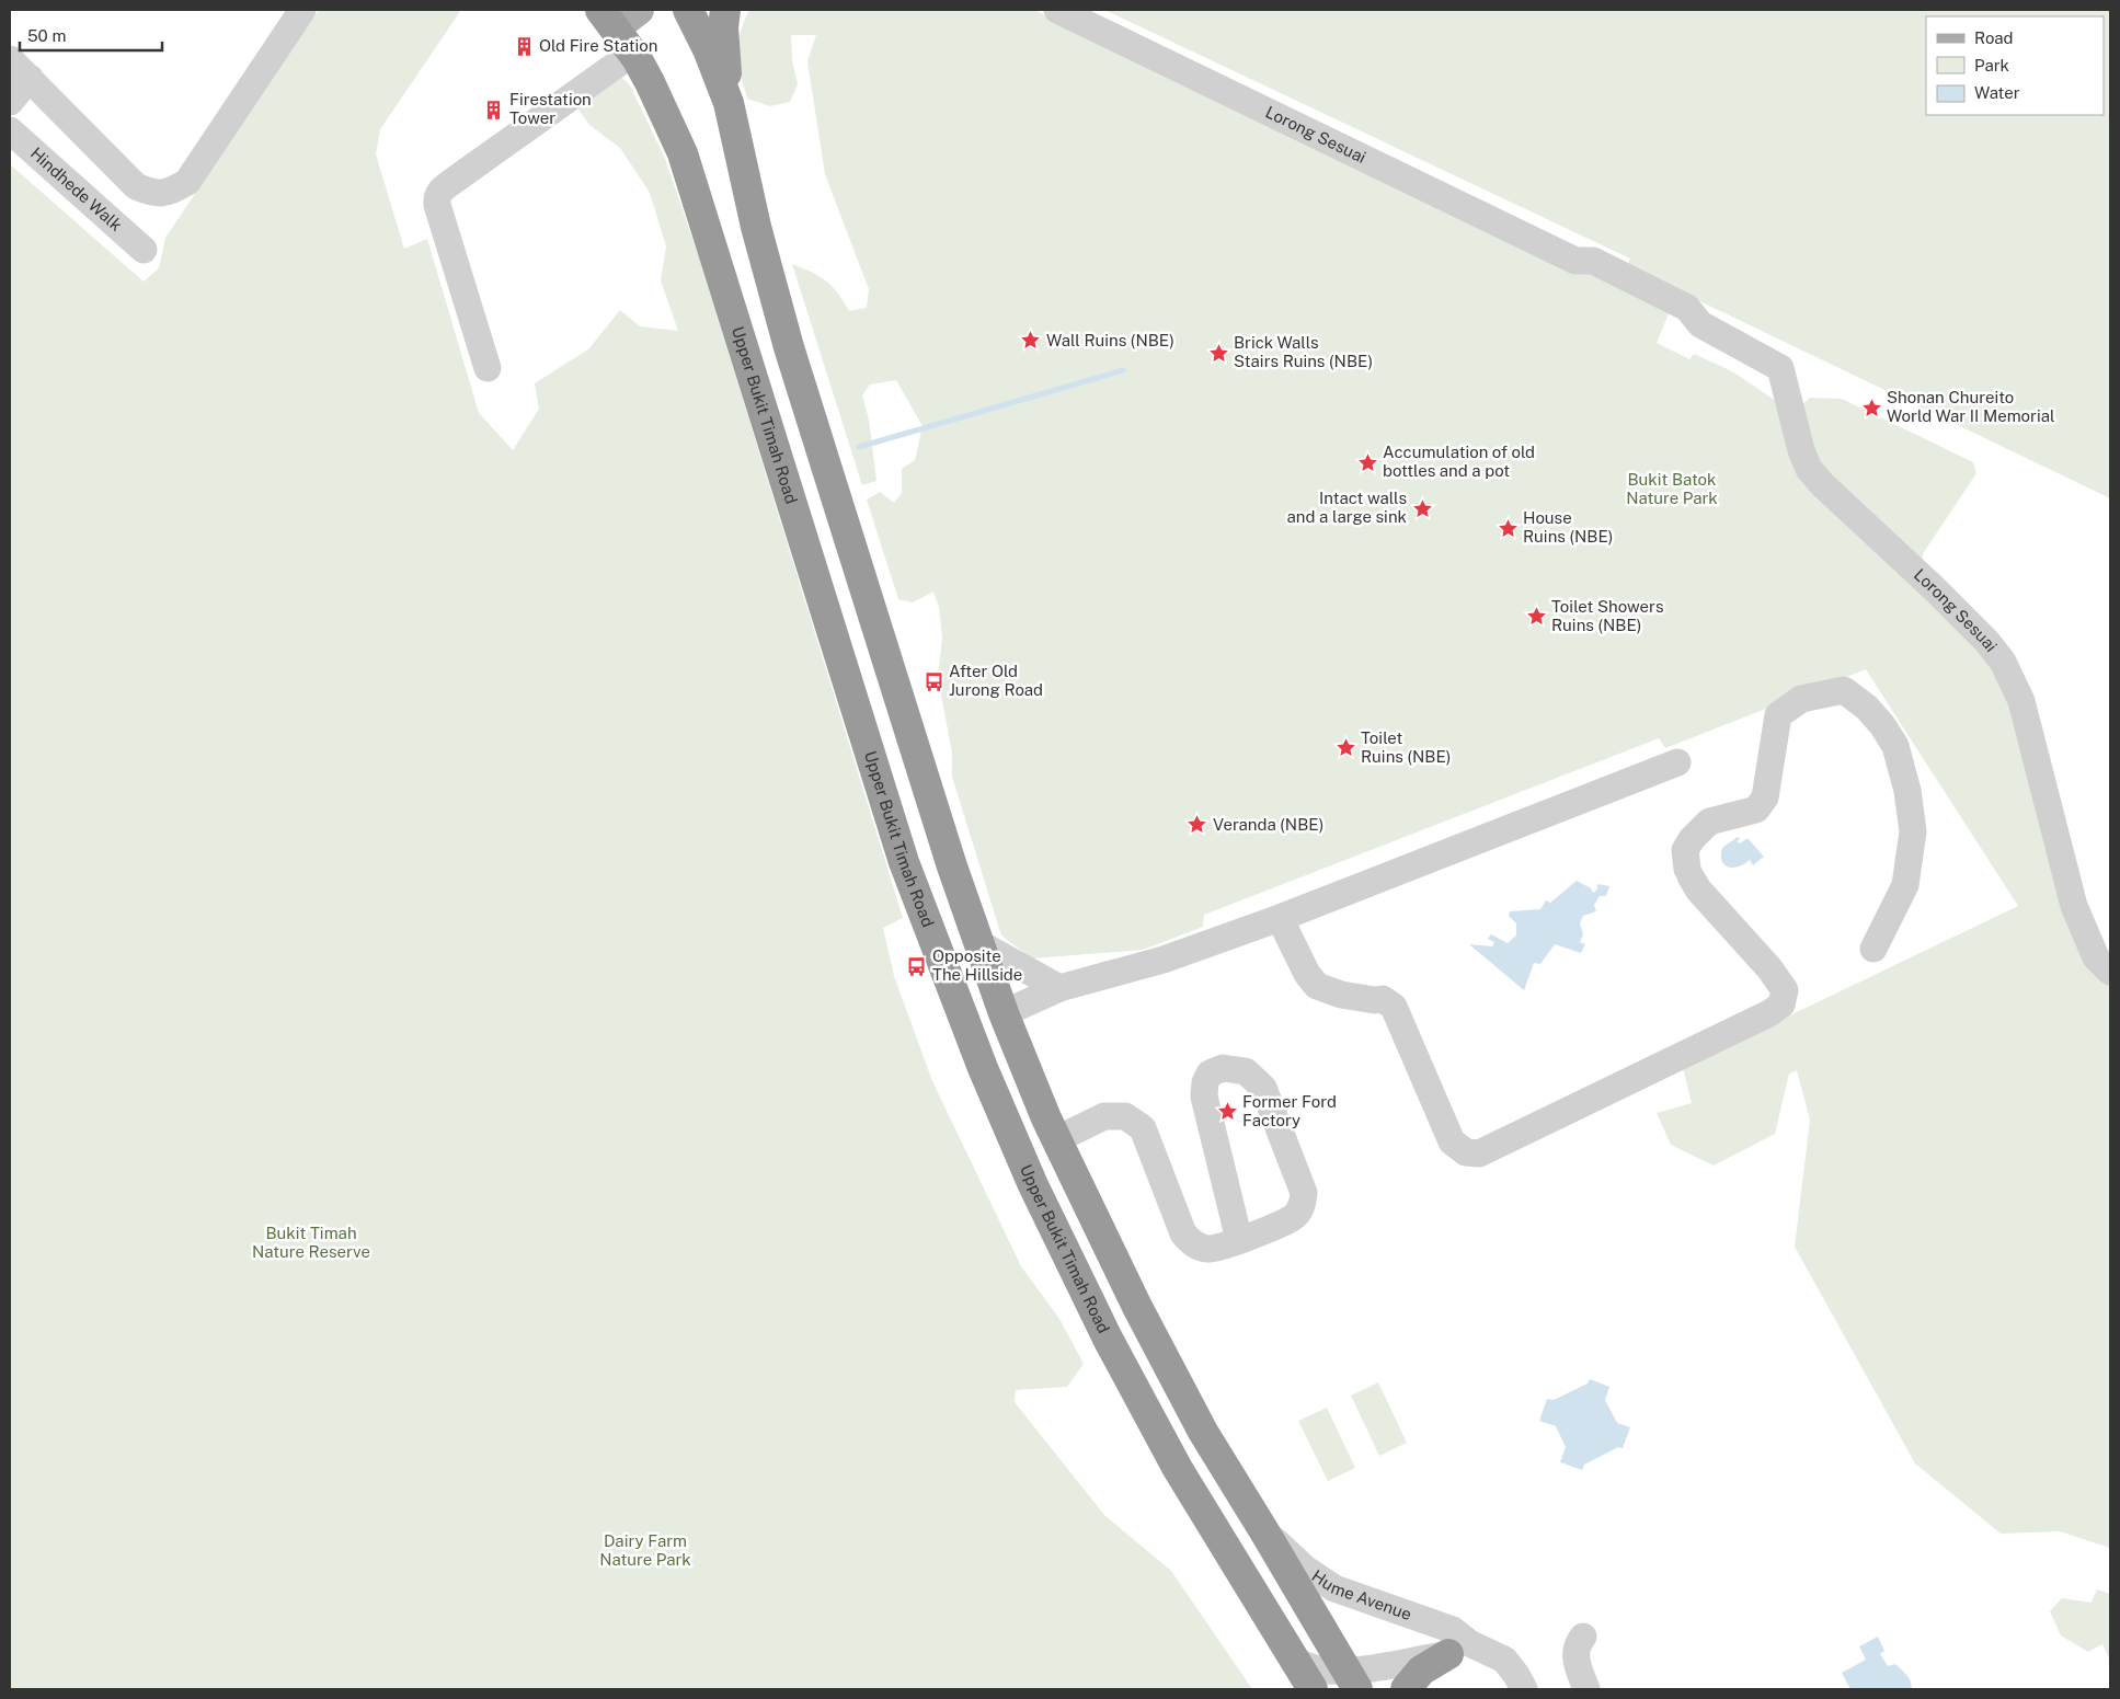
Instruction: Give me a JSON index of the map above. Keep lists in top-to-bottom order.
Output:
{
  "streets": {
    "highway": ["Upper Bukit Timah Road"],
    "street": ["Lorong Sesuai", "Hindhede Walk", "Hume Avenue"]
  },
  "parks": ["Bukit Batok Nature Park", "Bukit Timah Nature Reserve", "Dairy Farm Nature Park"],
  "places": {
    "building": ["Old Fire Station", "Firestation Tower"],
    "place": [
      "Wall Ruins (NBE)",
      "Brick Walls Stairs Ruins (NBE)",
      "Shonan Chureito World War II Memorial",
      "Accumulation of old bottles and a pot",
      "Intact walls and a large sink",
      "House Ruins (NBE)",
      "Toilet Showers Ruins (NBE)",
      "Toilet Ruins (NBE)",
      "Veranda (NBE)",
      "Former Ford Factory"
    ],
    "bus stop": ["After Old Jurong Road", "Opposite The Hillside"]
  },
  "legend": ["Road", "Park", "Water"],
  "scale_bar": "50 m"
}
